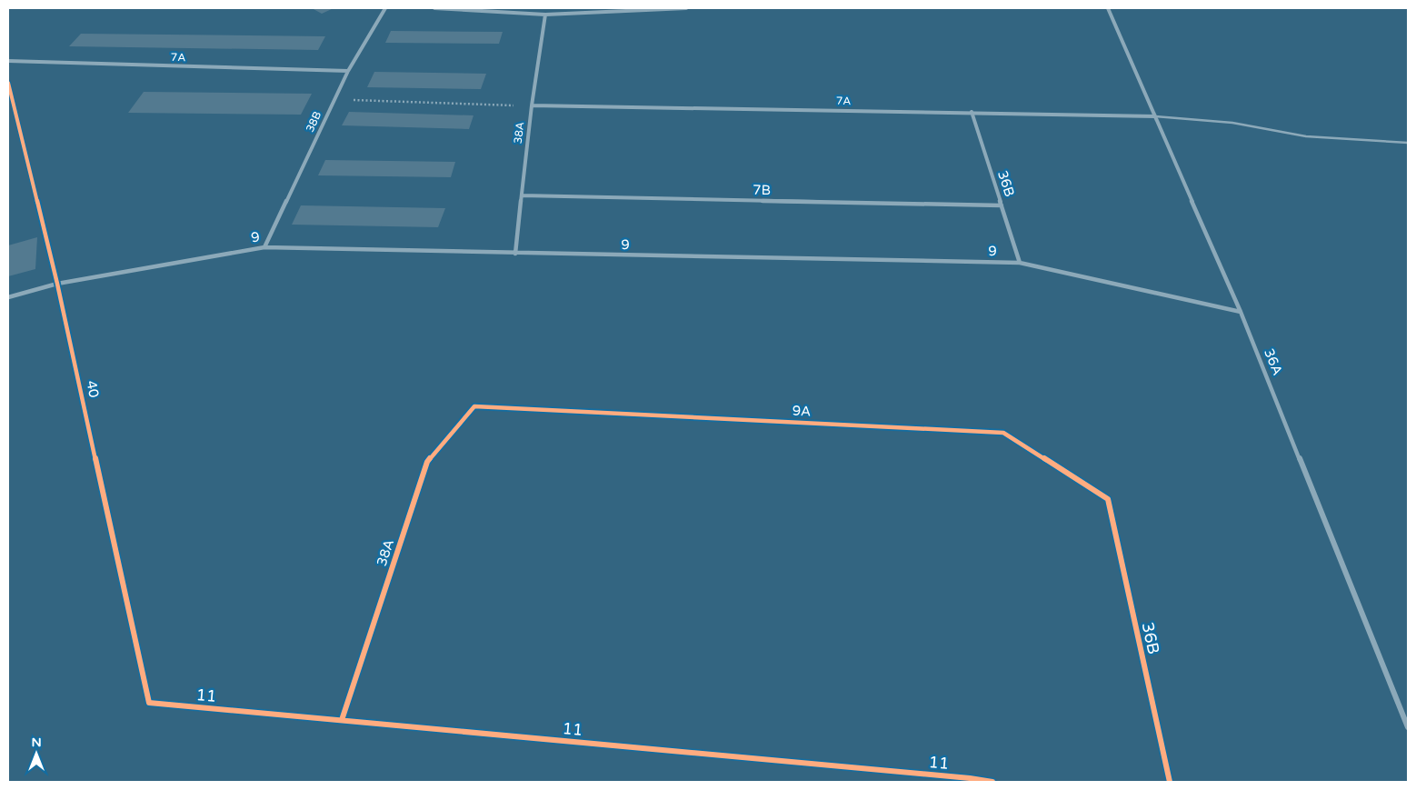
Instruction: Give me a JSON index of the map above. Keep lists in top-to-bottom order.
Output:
{
  "streets": {
    "street": [
      "7A",
      "38B",
      "38A",
      "36B",
      "7B",
      "9",
      "36A",
      "40",
      "9A",
      "11"
    ]
  },
  "crossings": [
    ["7A", "38B"],
    ["7A", "38A"],
    ["7A", "36B"],
    ["7A", "36A"],
    ["38B", "9"],
    ["38A", "7B"],
    ["38A", "9"],
    ["38A", "9A"],
    ["38A", "11"],
    ["36B", "7B"],
    ["36B", "9"],
    ["36B", "9A"],
    ["9", "36A"],
    ["9", "40"],
    ["40", "11"]
  ],
  "north": "top"
}
